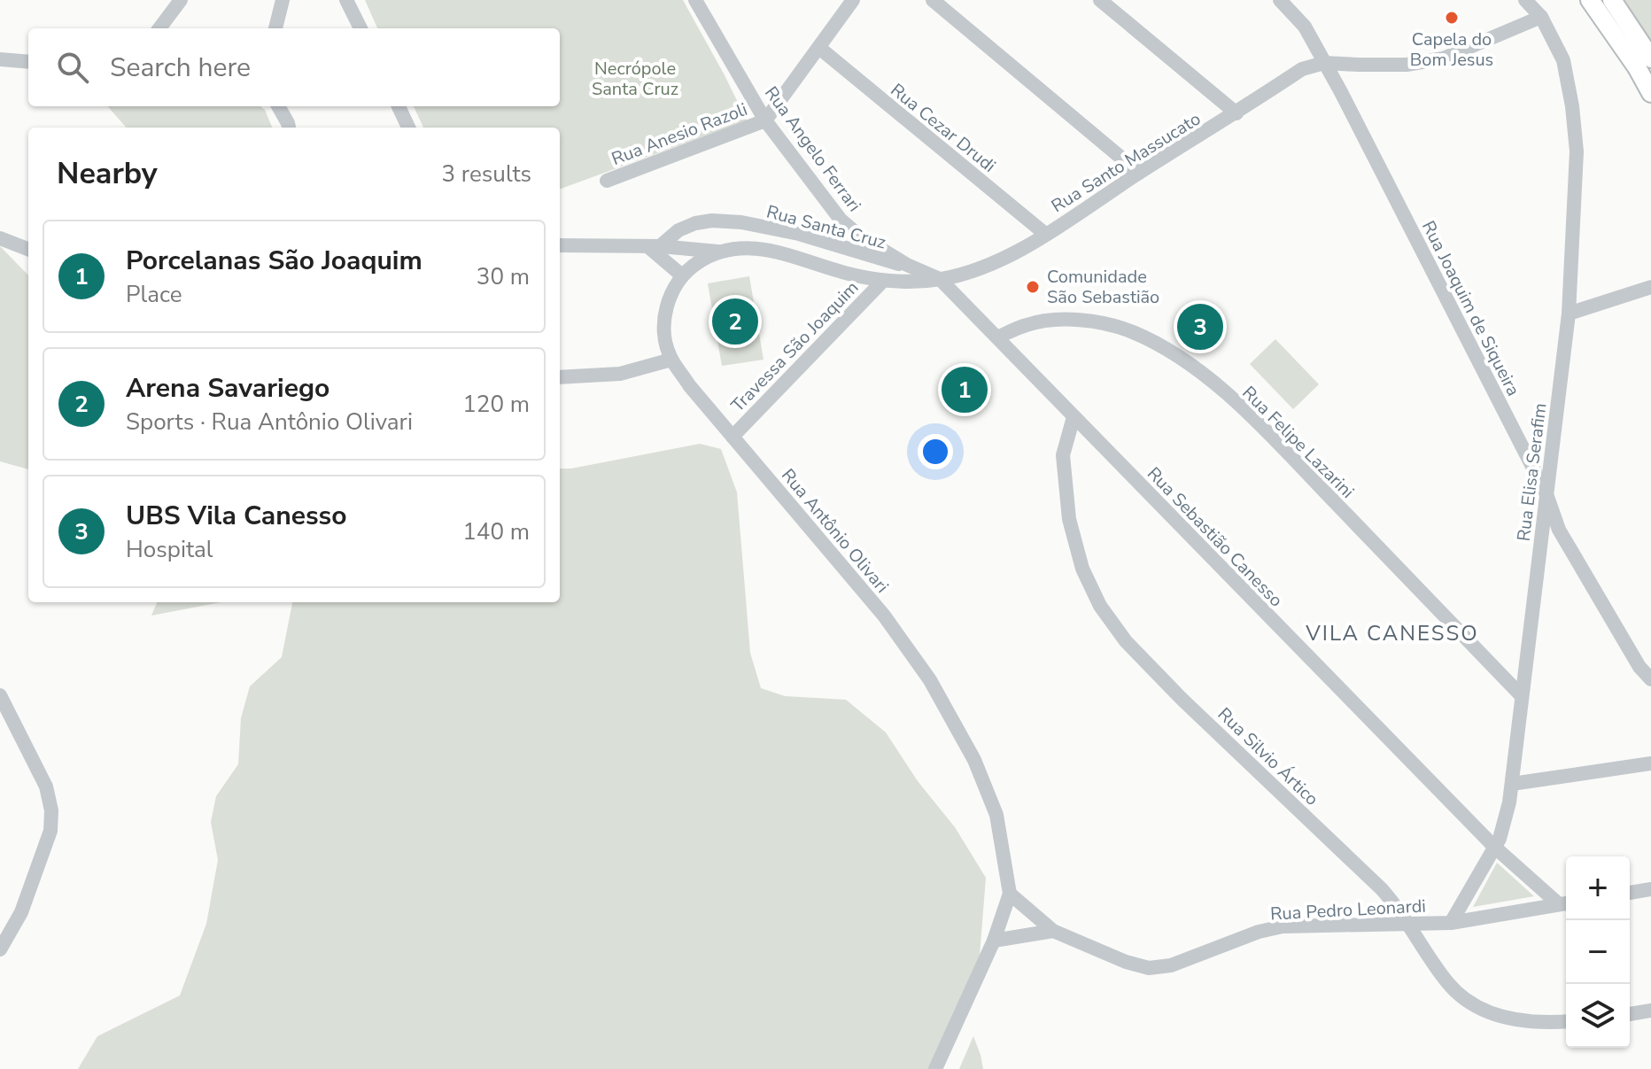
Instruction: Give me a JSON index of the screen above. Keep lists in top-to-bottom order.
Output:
{
  "streets": {
    "street": [
      "Rua Cezar Drudi",
      "Rua Anesio Razoli",
      "Rua Angelo Ferrari",
      "Rua Santo Massucato",
      "Rua Santa Cruz",
      "Rua Joaquim de Siqueira",
      "Travessa São Joaquim",
      "Rua Felipe Lazarini",
      "Rua Elisa Serafim",
      "Rua Antônio Olivari",
      "Rua Sebastião Canesso",
      "Rua Silvio Ártico",
      "Rua Pedro Leonardi"
    ]
  },
  "crossings": [
    ["Rua Cezar Drudi", "Rua Santo Massucato"],
    ["Rua Anesio Razoli", "Rua Angelo Ferrari"],
    ["Rua Angelo Ferrari", "Rua Santo Massucato"],
    ["Rua Angelo Ferrari", "Rua Santa Cruz"],
    ["Rua Angelo Ferrari", "Rua Sebastião Canesso"],
    ["Rua Santo Massucato", "Rua Joaquim de Siqueira"],
    ["Rua Santo Massucato", "Rua Sebastião Canesso"],
    ["Rua Joaquim de Siqueira", "Rua Elisa Serafim"],
    ["Travessa São Joaquim", "Rua Antônio Olivari"],
    ["Rua Felipe Lazarini", "Rua Elisa Serafim"],
    ["Rua Felipe Lazarini", "Rua Sebastião Canesso"],
    ["Rua Elisa Serafim", "Rua Sebastião Canesso"],
    ["Rua Elisa Serafim", "Rua Pedro Leonardi"],
    ["Rua Antônio Olivari", "Rua Pedro Leonardi"],
    ["Rua Sebastião Canesso", "Rua Silvio Ártico"],
    ["Rua Sebastião Canesso", "Rua Pedro Leonardi"],
    ["Rua Silvio Ártico", "Rua Pedro Leonardi"]
  ],
  "districts": ["VILA CANESSO"],
  "parks": ["Necrópole Santa Cruz"],
  "places": ["Capela do Bom Jesus", "Comunidade São Sebastião"],
  "page": {
    "search": "Search here",
    "heading": ["Nearby", "3 results"],
    "list": [
      {
        "mark": "1",
        "name": "Porcelanas São Joaquim",
        "note": "Place",
        "value": "30 m"
      },
      {
        "mark": "2",
        "name": "Arena Savariego",
        "note": "Sports · Rua Antônio Olivari",
        "value": "120 m"
      },
      {
        "mark": "3",
        "name": "UBS Vila Canesso",
        "note": "Hospital",
        "value": "140 m"
      }
    ],
    "pins": ["2", "3", "1"],
    "map_buttons": ["+", "−"]
  }
}
